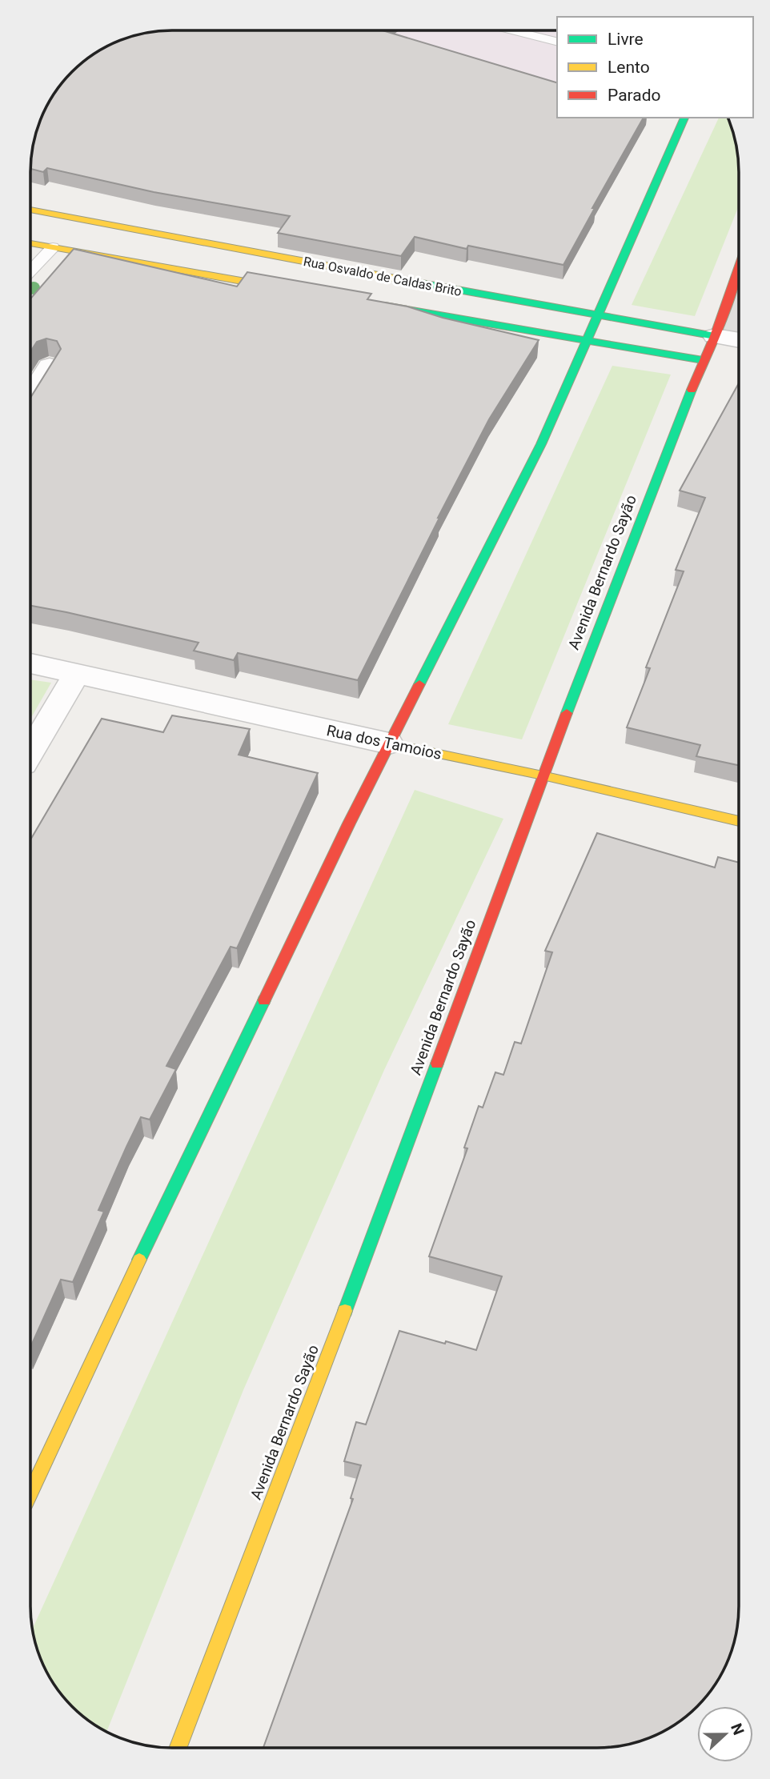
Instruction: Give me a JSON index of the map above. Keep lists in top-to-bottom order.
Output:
{
  "streets": {
    "street": ["Rua Osvaldo de Caldas Brito", "Avenida Bernardo Sayão", "Rua dos Tamoios"]
  },
  "crossings": [
    ["Rua Osvaldo de Caldas Brito", "Avenida Bernardo Sayão"],
    ["Avenida Bernardo Sayão", "Rua dos Tamoios"]
  ],
  "legend": ["Livre", "Lento", "Parado"],
  "north": "right"
}
